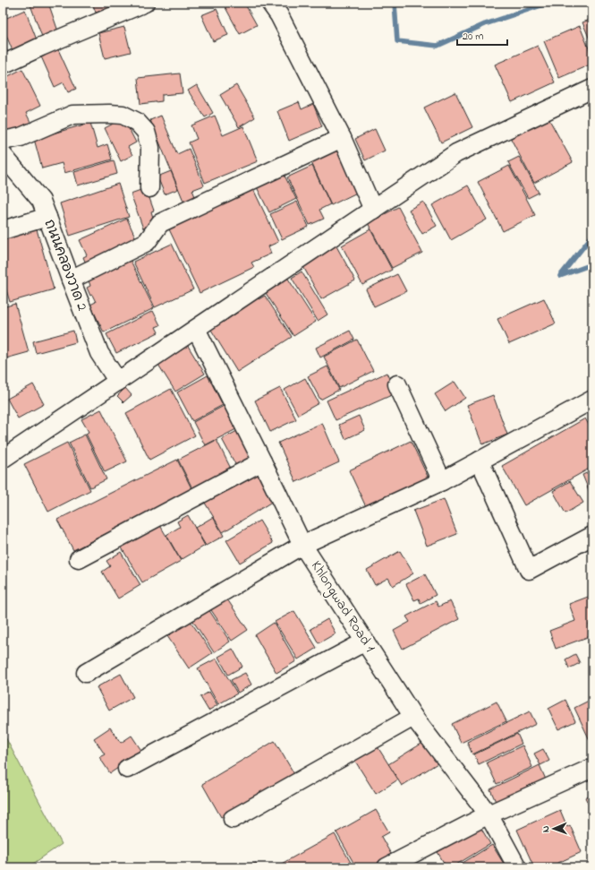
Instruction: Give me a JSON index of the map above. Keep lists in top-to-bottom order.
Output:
{
  "streets": {
    "street": ["ถนนคลองวาด 2", "Khlongwad Road 1"]
  },
  "scale_bar": "20 m",
  "north": "left"
}
